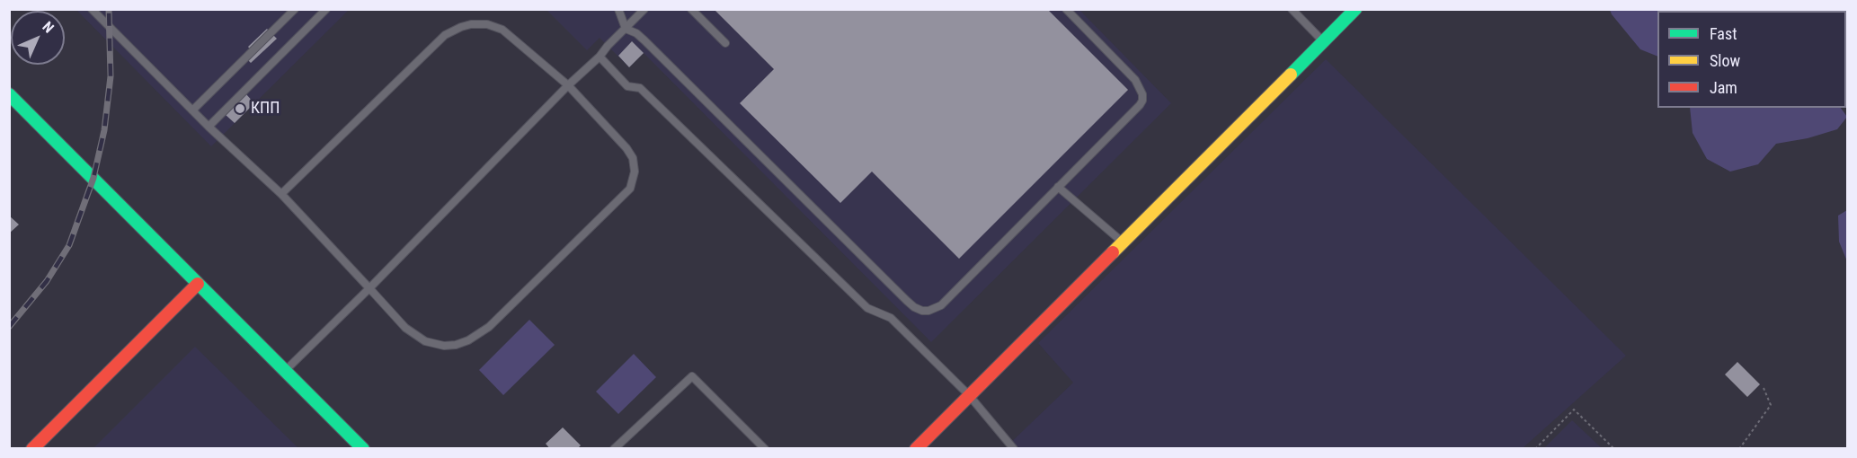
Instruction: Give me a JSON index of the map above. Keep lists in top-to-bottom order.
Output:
{
  "places": ["КПП"],
  "legend": ["Fast", "Slow", "Jam"],
  "north": "top right"
}
